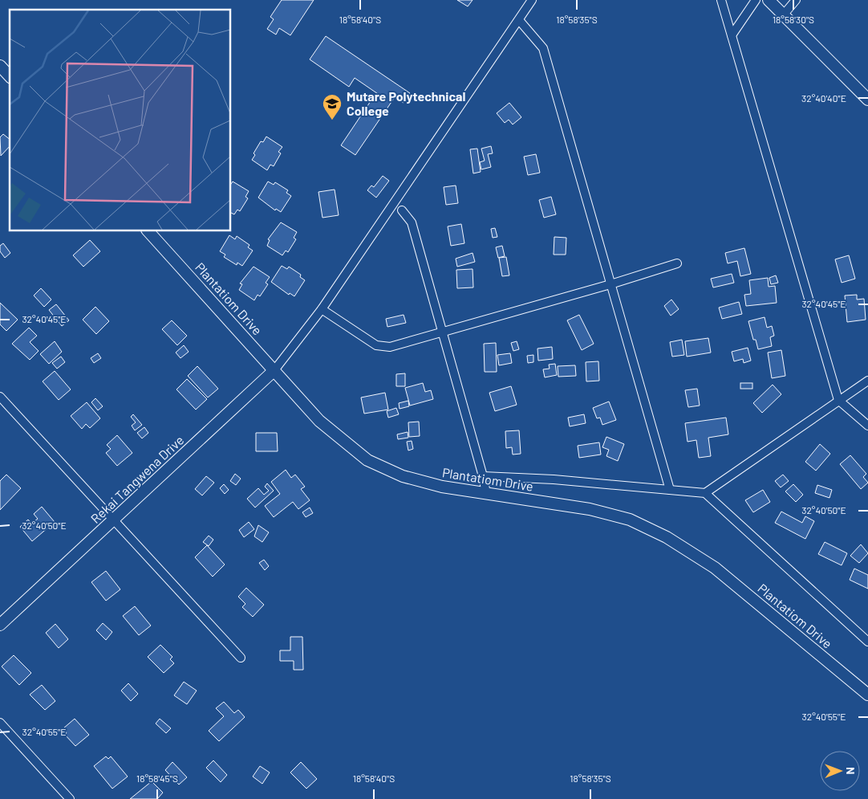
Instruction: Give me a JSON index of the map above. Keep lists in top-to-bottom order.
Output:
{
  "streets": {
    "street": ["Plantatiom Drive", "Rekai Tangwena Drive"]
  },
  "crossings": [
    ["Plantatiom Drive", "Rekai Tangwena Drive"]
  ],
  "places": {
    "school or university": ["Mutare Polytechnical College"]
  },
  "north": "right",
  "coordinates": [
    "18°58'40\"S",
    "18°58'35\"S",
    "18°58'30\"S",
    "32°40'40\"E",
    "32°40'45\"E",
    "32°40'50\"E",
    "32°40'55\"E",
    "18°58'45\"S"
  ]
}
